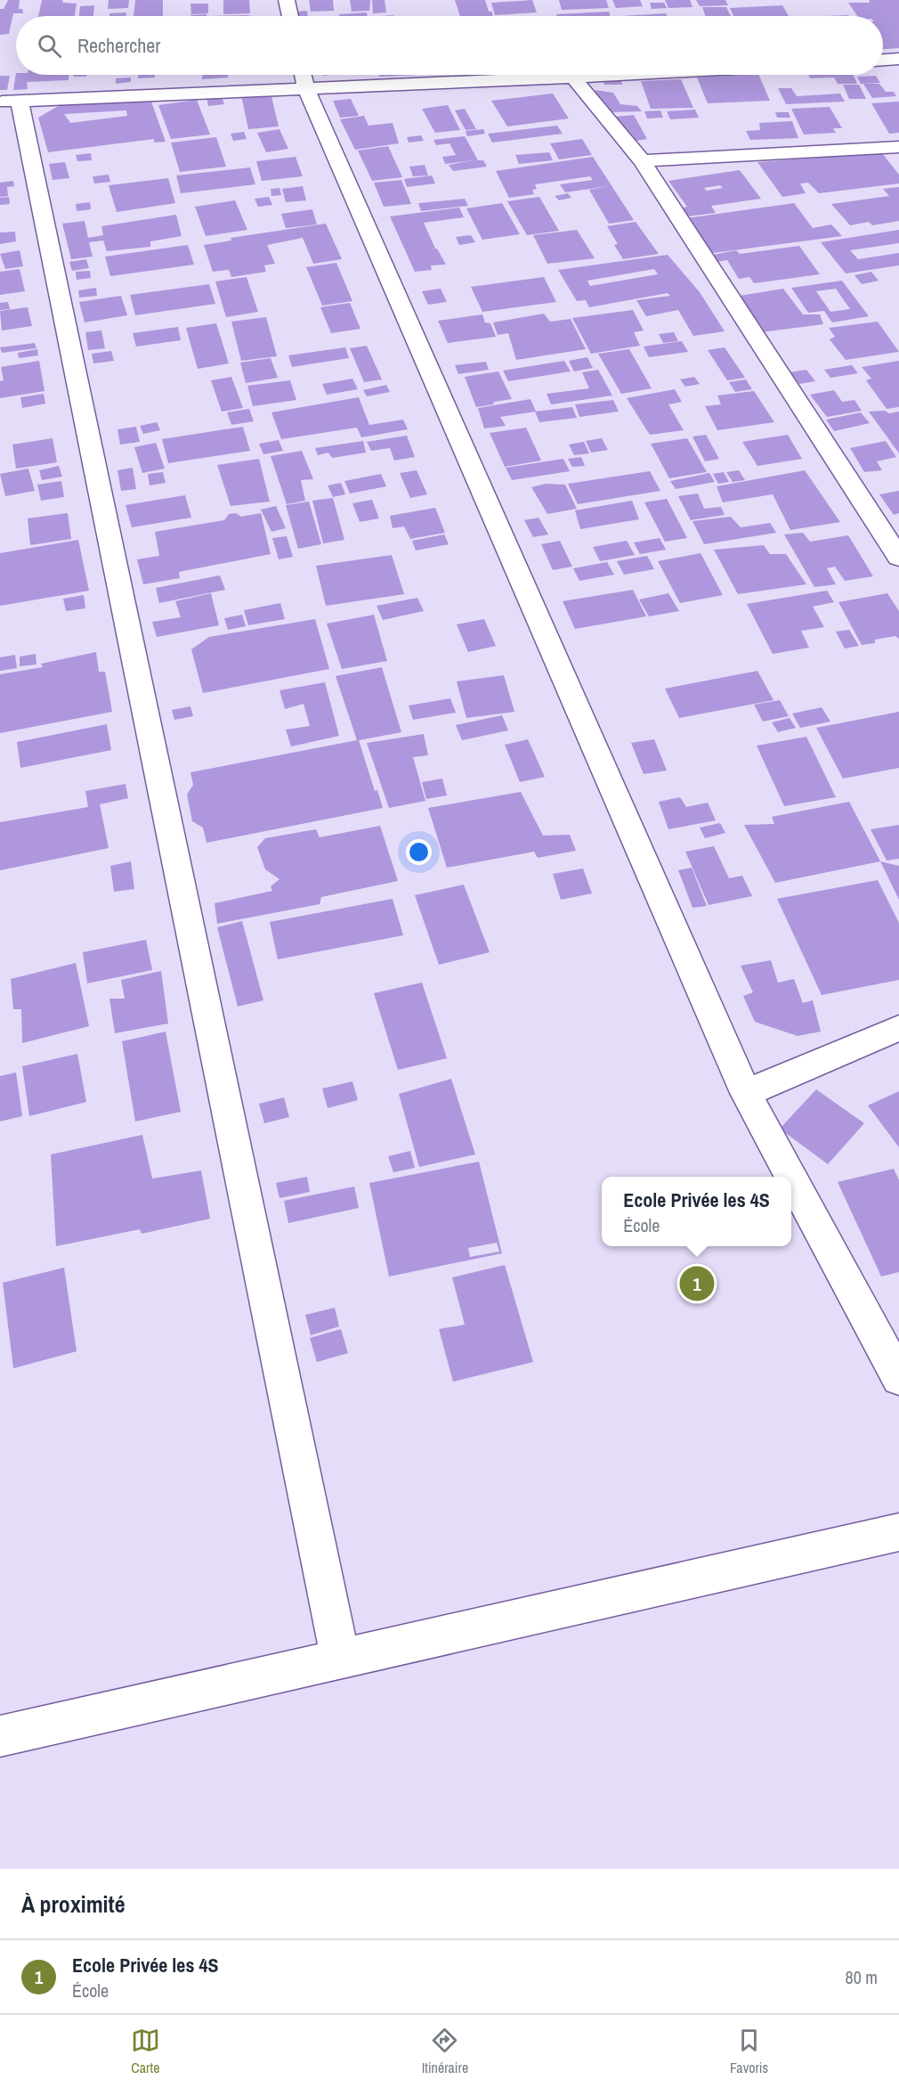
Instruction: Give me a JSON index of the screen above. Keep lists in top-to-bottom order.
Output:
{
  "page": {
    "search": "Rechercher",
    "popup": ["Ecole Privée les 4S", "École"],
    "pins": "1",
    "heading": "À proximité",
    "list": [
      {
        "mark": "1",
        "name": "Ecole Privée les 4S",
        "note": "École",
        "value": "80 m"
      }
    ],
    "nav": ["Carte", "Itinéraire", "Favoris"]
  }
}
